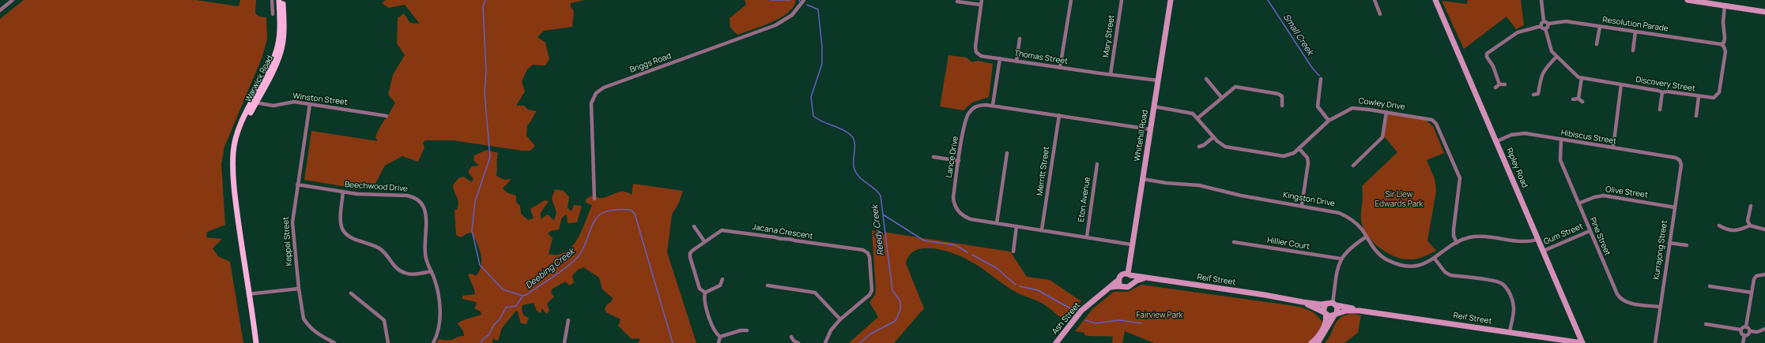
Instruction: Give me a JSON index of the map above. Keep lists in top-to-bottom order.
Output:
{
  "streets": {
    "main road": [
      "Warwick Road",
      "Whitehill Road",
      "Ripley Road",
      "Reif Street",
      "Ash Street"
    ],
    "street": [
      "Resolution Parade",
      "Mary Street",
      "Thomas Street",
      "Briggs Road",
      "Discovery Street",
      "Winston Street",
      "Cowley Drive",
      "Hibiscus Street",
      "Lance Drive",
      "Merritt Street",
      "Beechwood Drive",
      "Olive Street",
      "Eton Avenue",
      "Kingston Drive",
      "Jacana Crescent",
      "Gum Street",
      "Pine Street",
      "Keppel Street",
      "Hillier Court",
      "Kurrajong Street"
    ]
  },
  "crossings": [
    ["Resolution Parade", "Discovery Street"],
    ["Mary Street", "Thomas Street"],
    ["Thomas Street", "Whitehill Road"],
    ["Warwick Road", "Winston Street"],
    ["Winston Street", "Keppel Street"],
    ["Cowley Drive", "Whitehill Road"],
    ["Cowley Drive", "Kingston Drive"],
    ["Whitehill Road", "Lance Drive"],
    ["Whitehill Road", "Kingston Drive"],
    ["Whitehill Road", "Reif Street"],
    ["Whitehill Road", "Ash Street"],
    ["Hibiscus Street", "Ripley Road"],
    ["Hibiscus Street", "Pine Street"],
    ["Hibiscus Street", "Kurrajong Street"],
    ["Lance Drive", "Merritt Street"],
    ["Lance Drive", "Eton Avenue"],
    ["Ripley Road", "Kingston Drive"],
    ["Ripley Road", "Gum Street"],
    ["Ripley Road", "Reif Street"],
    ["Beechwood Drive", "Keppel Street"],
    ["Olive Street", "Pine Street"],
    ["Olive Street", "Kurrajong Street"],
    ["Gum Street", "Pine Street"],
    ["Pine Street", "Kurrajong Street"],
    ["Reif Street", "Ash Street"]
  ],
  "water": ["Small Creek", "Reedy Creek", "Deebing Creek"],
  "parks": ["Sir Llew Edwards Park", "Fairview Park"]
}
